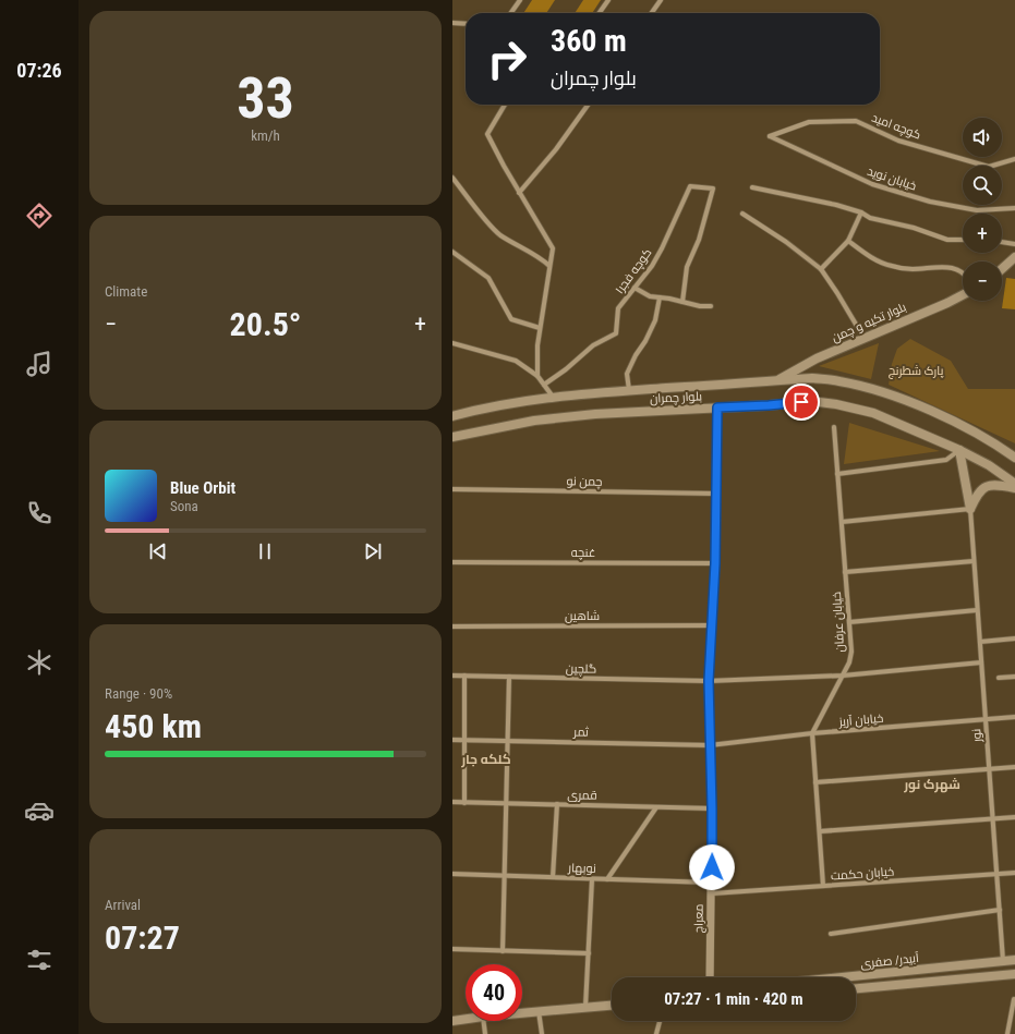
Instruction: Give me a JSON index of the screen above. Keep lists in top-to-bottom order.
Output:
{
  "streets": {
    "main road": ["بلوار تکیه و چمن", "بلوار چمران", "آبیدر/ صفری"],
    "street": [
      "کوچه امید",
      "خیابان نوید",
      "کوچه فجر۱",
      "چمن نو",
      "غنچه",
      "شاهین",
      "خیابان عرفان",
      "گلچین",
      "خیابان آریز",
      "ثمر",
      "نور",
      "قمری",
      "نوبهار",
      "خیابان حکمت",
      "معراج"
    ]
  },
  "crossings": [
    ["کوچه امید", "خیابان نوید"],
    ["بلوار تکیه و چمن", "بلوار چمران"],
    ["بلوار چمران", "معراج"],
    ["چمن نو", "معراج"],
    ["غنچه", "معراج"],
    ["شاهین", "معراج"],
    ["خیابان عرفان", "گلچین"],
    ["خیابان عرفان", "خیابان آریز"],
    ["گلچین", "نور"],
    ["گلچین", "معراج"],
    ["خیابان آریز", "ثمر"],
    ["خیابان آریز", "نور"],
    ["خیابان آریز", "معراج"],
    ["ثمر", "معراج"],
    ["نور", "خیابان حکمت"],
    ["نور", "آبیدر/ صفری"],
    ["قمری", "معراج"],
    ["نوبهار", "معراج"],
    ["خیابان حکمت", "معراج"]
  ],
  "districts": ["کلکه جار", "شهرک نور"],
  "parks": ["پارک شطرنج"],
  "page": {
    "tabs": "07:26",
    "tile": [
      ["33", "km/h"],
      "Climate",
      ["Range · 90%", "450 km"],
      ["Arrival", "07:27"]
    ],
    "turn": ["360 m", "بلوار چمران"],
    "map_buttons": ["+", "−"],
    "heat": ["−", "20.5°", "+"],
    "song": ["Blue Orbit", "Sona"],
    "limit": "40",
    "trip": "07:27 · 1 min · 420 m"
  }
}
